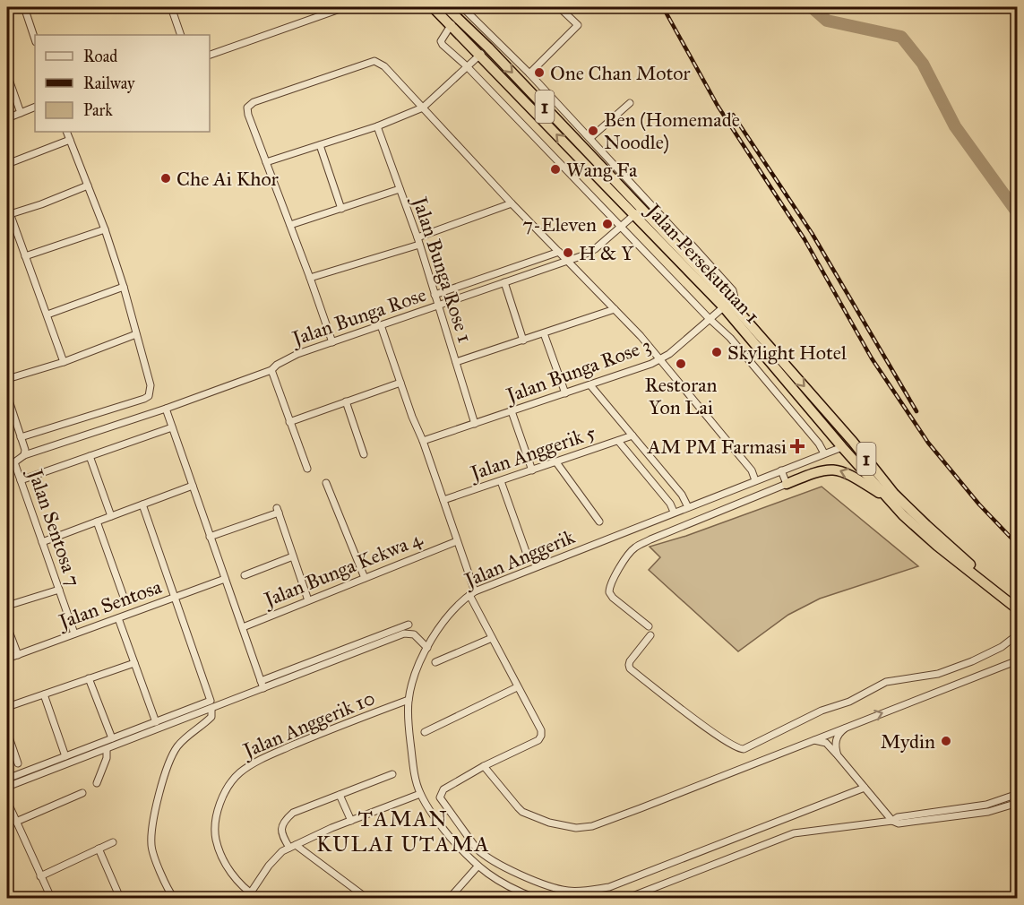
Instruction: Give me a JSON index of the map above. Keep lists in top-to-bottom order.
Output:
{
  "streets": {
    "highway": ["1", "Jalan Persekutuan 1"],
    "street": [
      "Jalan Bunga Rose 1",
      "Jalan Bunga Rose",
      "Jalan Bunga Rose 3",
      "Jalan Anggerik 5",
      "Jalan Sentosa 7",
      "Jalan Anggerik",
      "Jalan Bunga Kekwa 4",
      "Jalan Sentosa",
      "Jalan Anggerik 10"
    ]
  },
  "crossings": [
    ["Jalan Persekutuan 1", "Jalan Bunga Rose"],
    ["Jalan Persekutuan 1", "Jalan Bunga Rose 3"],
    ["Jalan Persekutuan 1", "Jalan Anggerik"],
    ["Jalan Bunga Rose 1", "Jalan Bunga Rose"],
    ["Jalan Bunga Rose 1", "Jalan Bunga Rose 3"],
    ["Jalan Bunga Rose", "Jalan Sentosa 7"],
    ["Jalan Sentosa 7", "Jalan Sentosa"],
    ["Jalan Anggerik", "Jalan Anggerik 10"]
  ],
  "districts": ["TAMAN KULAI UTAMA"],
  "places": {
    "other": [
      "One Chan Motor",
      "Ben (Homemade Noodle)",
      "Wang Fa",
      "Che Ai Khor",
      "7-Eleven",
      "H & Y",
      "Skylight Hotel",
      "Restoran Yon Lai",
      "Mydin"
    ],
    "health": ["AM PM Farmasi"]
  },
  "legend": ["Road", "Railway", "Park"]
}
